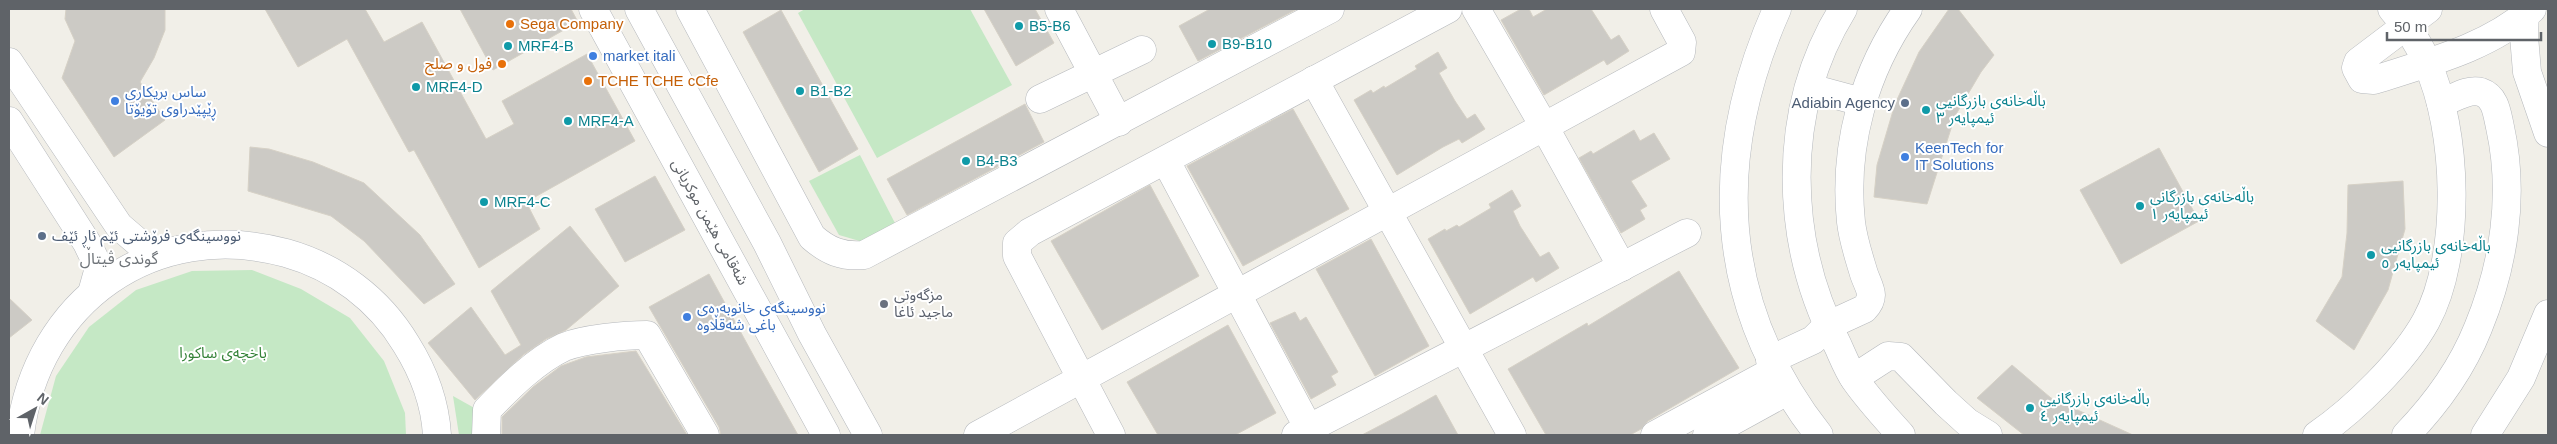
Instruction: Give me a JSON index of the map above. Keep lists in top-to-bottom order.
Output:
{
  "streets": {
    "street": ["شەقامی هێمن موکریانی"]
  },
  "districts": ["گوندی ڤیتاڵ"],
  "parks": ["باخچەی ساکورا"],
  "places": [
    "Sega Company",
    "B5-B6",
    "B9-B10",
    "MRF4-B",
    "market itali",
    "فول و صلح",
    "TCHE TCHE cCfe",
    "MRF4-D",
    "B1-B2",
    "ساس بریکاری ڕێپێدراوی تۆیۆتا",
    "Adiabin Agency",
    "باڵەخانەی بازرگانیی ئیمپایەر ٣",
    "MRF4-A",
    "KeenTech for IT Solutions",
    "B4-B3",
    "MRF4-C",
    "باڵەخانەی بازرگانی ئیمپایەر ١",
    "نووسینگەی فرۆشتی ئێم ئاڕ ئێف",
    "باڵەخانەی بازرگانیی ئیمپایەر ٥",
    "مزگەوتی ماجید ئاغا",
    "نووسینگەی خانوبەرەی باغی شەقڵاوە",
    "باڵەخانەی بازرگانیی ئیمپایەر ٤"
  ],
  "scale_bar": "50 m",
  "north": "top right"
}
